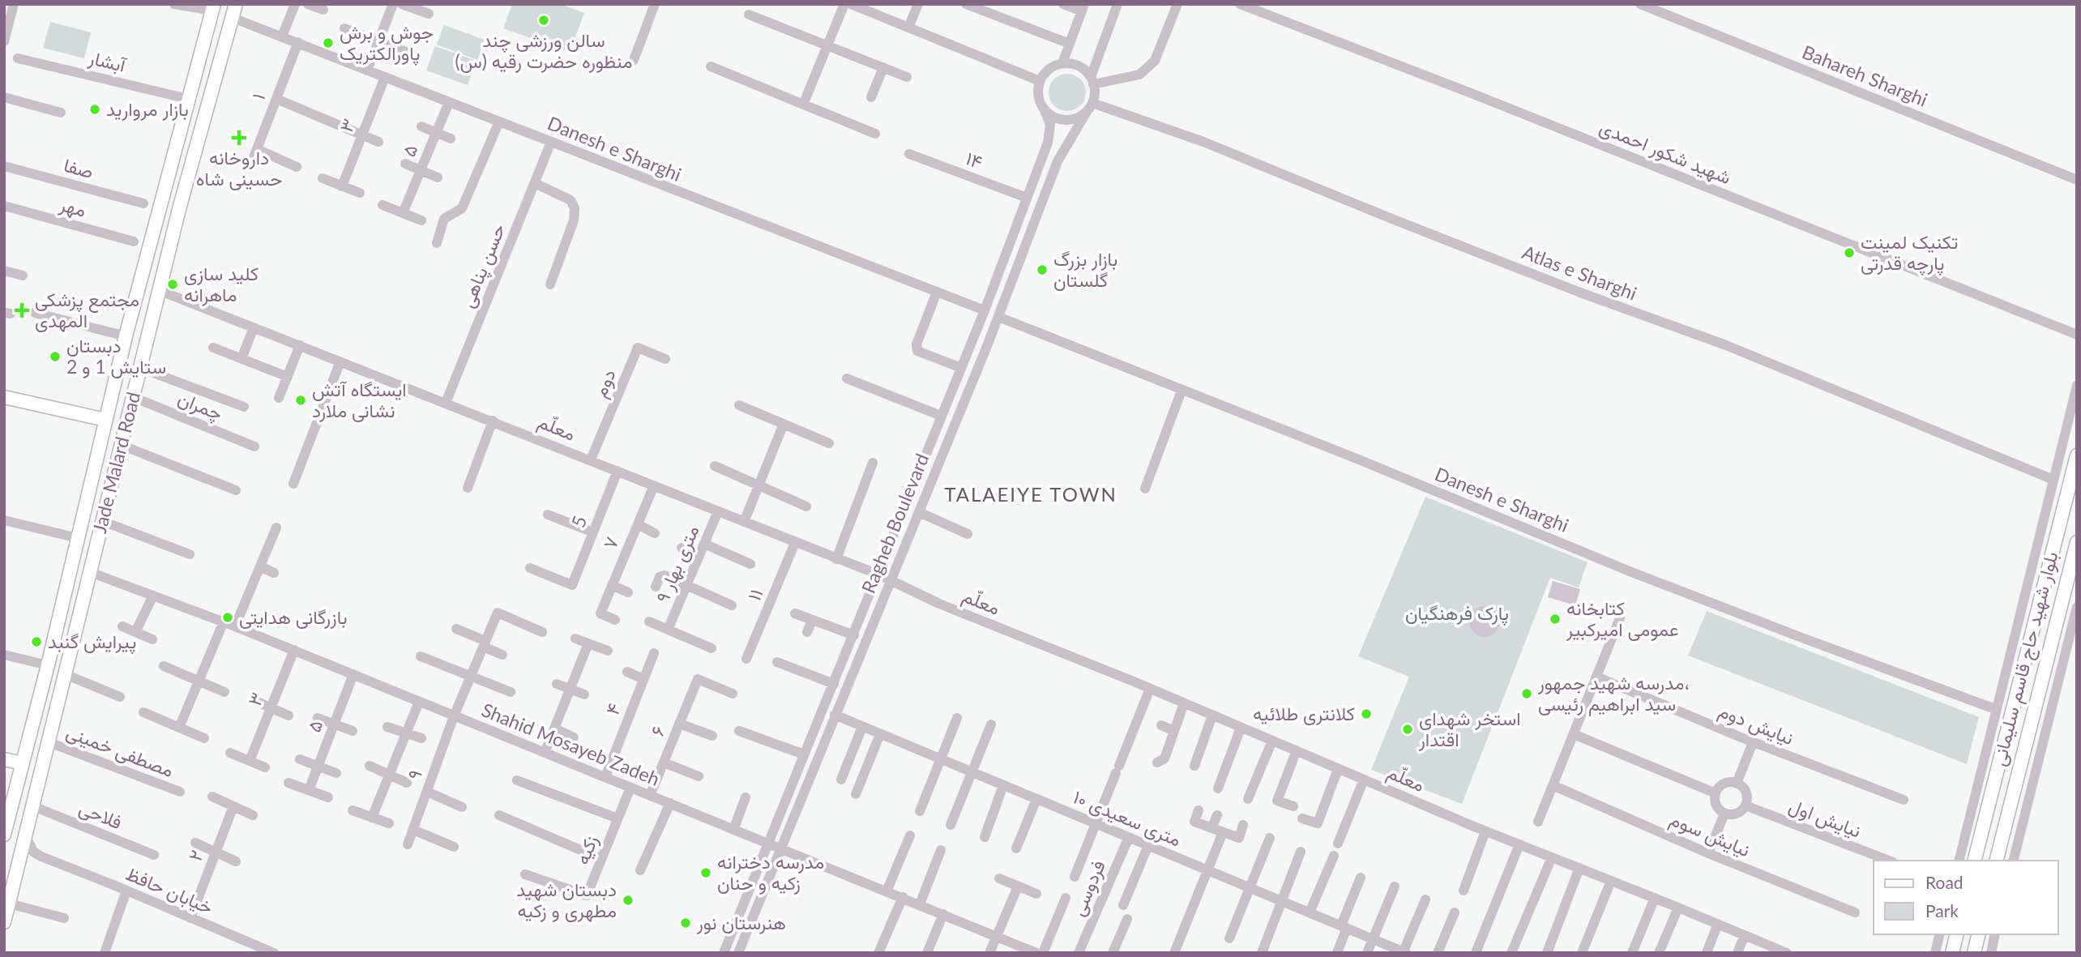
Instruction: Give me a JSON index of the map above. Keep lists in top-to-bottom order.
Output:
{
  "streets": {
    "main road": ["Jade Malard Road", "بلوار شهید حاج قاسم سلیمانی"],
    "street": [
      "آبشار",
      "Bahareh Sharghi",
      "۱",
      "۳",
      "Danesh e Sharghi",
      "۵",
      "شهید شکور احمدی",
      "۱۴",
      "صفا",
      "مهر",
      "حسن پناهی",
      "Atlas e Sharghi",
      "دوم",
      "چمران",
      "معلّم",
      "5",
      "Ragheb Boulevard",
      "۷",
      "۹ متری بهار",
      "۱۱",
      "۴",
      "نیایش دوم",
      "۶",
      "Shahid Mosayeb Zadeh",
      "مصطفی خمینی",
      "۹",
      "فلاحی",
      "۱۰ متری سعیدی",
      "نیایش اول",
      "نیایش سوم",
      "زکیه",
      "۲",
      "فردوسی",
      "خیابان حافظ"
    ]
  },
  "crossings": [
    ["آبشار", "Jade Malard Road"],
    ["۱", "Danesh e Sharghi"],
    ["۳", "Danesh e Sharghi"],
    ["۳", "Shahid Mosayeb Zadeh"],
    ["Danesh e Sharghi", "۵"],
    ["Danesh e Sharghi", "حسن پناهی"],
    ["Danesh e Sharghi", "Jade Malard Road"],
    ["Danesh e Sharghi", "Ragheb Boulevard"],
    ["۵", "Shahid Mosayeb Zadeh"],
    ["۱۴", "Ragheb Boulevard"],
    ["حسن پناهی", "معلّم"],
    ["Atlas e Sharghi", "Ragheb Boulevard"],
    ["دوم", "معلّم"],
    ["چمران", "Jade Malard Road"],
    ["معلّم", "Jade Malard Road"],
    ["معلّم", "5"],
    ["معلّم", "Ragheb Boulevard"],
    ["معلّم", "۷"],
    ["معلّم", "۹ متری بهار"],
    ["معلّم", "۱۱"],
    ["Jade Malard Road", "Shahid Mosayeb Zadeh"],
    ["Jade Malard Road", "مصطفی خمینی"],
    ["Jade Malard Road", "فلاحی"],
    ["Ragheb Boulevard", "Shahid Mosayeb Zadeh"],
    ["Ragheb Boulevard", "۱۰ متری سعیدی"],
    ["۴", "Shahid Mosayeb Zadeh"],
    ["۶", "Shahid Mosayeb Zadeh"],
    ["Shahid Mosayeb Zadeh", "۹"],
    ["Shahid Mosayeb Zadeh", "زکیه"],
    ["۱۰ متری سعیدی", "فردوسی"],
    ["۲", "خیابان حافظ"]
  ],
  "districts": ["TALAEIYE TOWN"],
  "parks": ["پارک فرهنگیان"],
  "places": {
    "other": [
      "سالن ورزشی چند منظوره حضرت رقیه (س)",
      "جوش و برش پاورالکتریک",
      "بازار مروارید",
      "تکنیک لمینت پارچه قدرتی",
      "بازار بزرگ گلستان",
      "کلید سازی ماهرانه",
      "دبستان ستایش 1 و 2",
      "ایستگاه آتش نشانی ملارد",
      "بازرگانی هدایتی",
      "کتابخانه عمومی امیرکبیر",
      "پیرایش گنبد",
      "مدرسه شهید جمهور، سید ابراهیم رئیسی",
      "کلانتری طلائیه",
      "استخر شهدای اقتدار",
      "مدرسه دخترانه زکیه و حنان",
      "دبستان شهید مطهری و زکیه",
      "هنرستان نور"
    ],
    "health": ["داروخانه حسینی شاه", "مجتمع پزشکی المهدی"]
  },
  "legend": ["Road", "Park"]
}
